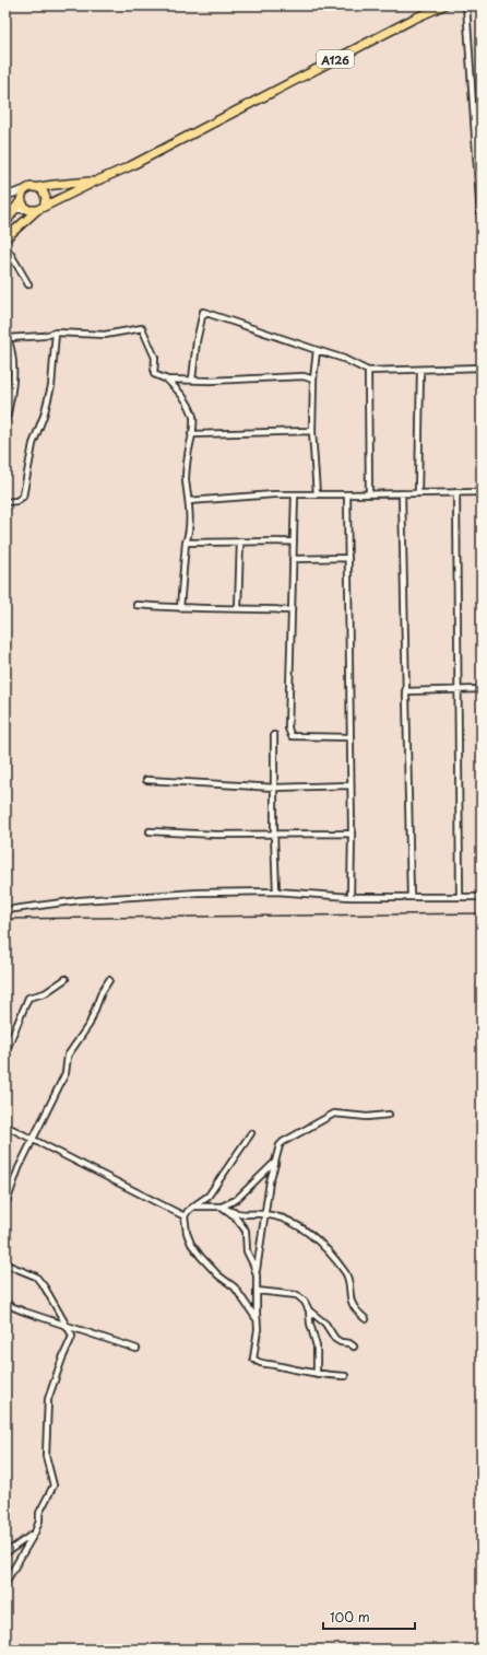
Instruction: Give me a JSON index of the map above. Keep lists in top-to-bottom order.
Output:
{
  "streets": {
    "highway": ["A126"]
  },
  "scale_bar": "100 m"
}
